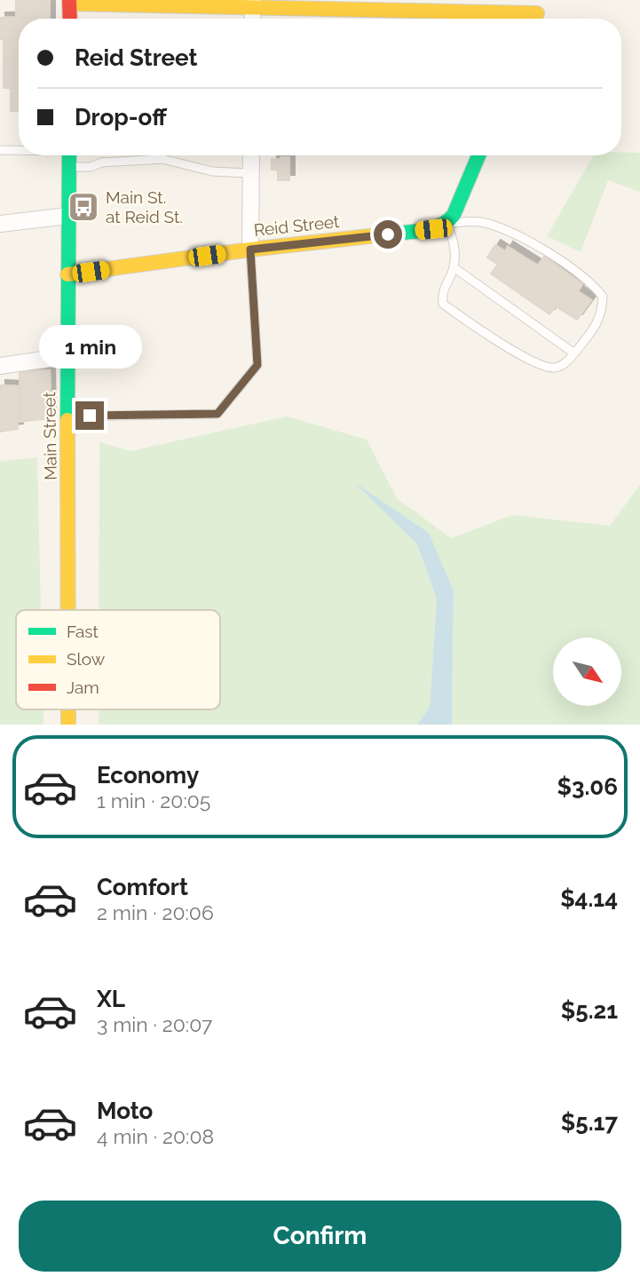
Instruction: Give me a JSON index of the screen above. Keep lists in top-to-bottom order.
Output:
{
  "streets": {
    "street": ["Reid Street", "Main Street"]
  },
  "crossings": [
    ["Reid Street", "Main Street"]
  ],
  "places": {
    "bus stop": ["Main St. at Reid St."]
  },
  "legend": ["Fast", "Slow", "Jam"],
  "north": "bottom right",
  "page": {
    "banner": ["Reid Street", "Drop-off"],
    "bubble": "1 min",
    "list": [
      {
        "name": "Economy",
        "note": "1 min · 20:05",
        "value": "$3.06"
      },
      {
        "name": "Comfort",
        "note": "2 min · 20:06",
        "value": "$4.14"
      },
      {
        "name": "XL",
        "note": "3 min · 20:07",
        "value": "$5.21"
      },
      {
        "name": "Moto",
        "note": "4 min · 20:08",
        "value": "$5.17"
      }
    ],
    "buttons": "Confirm"
  }
}
